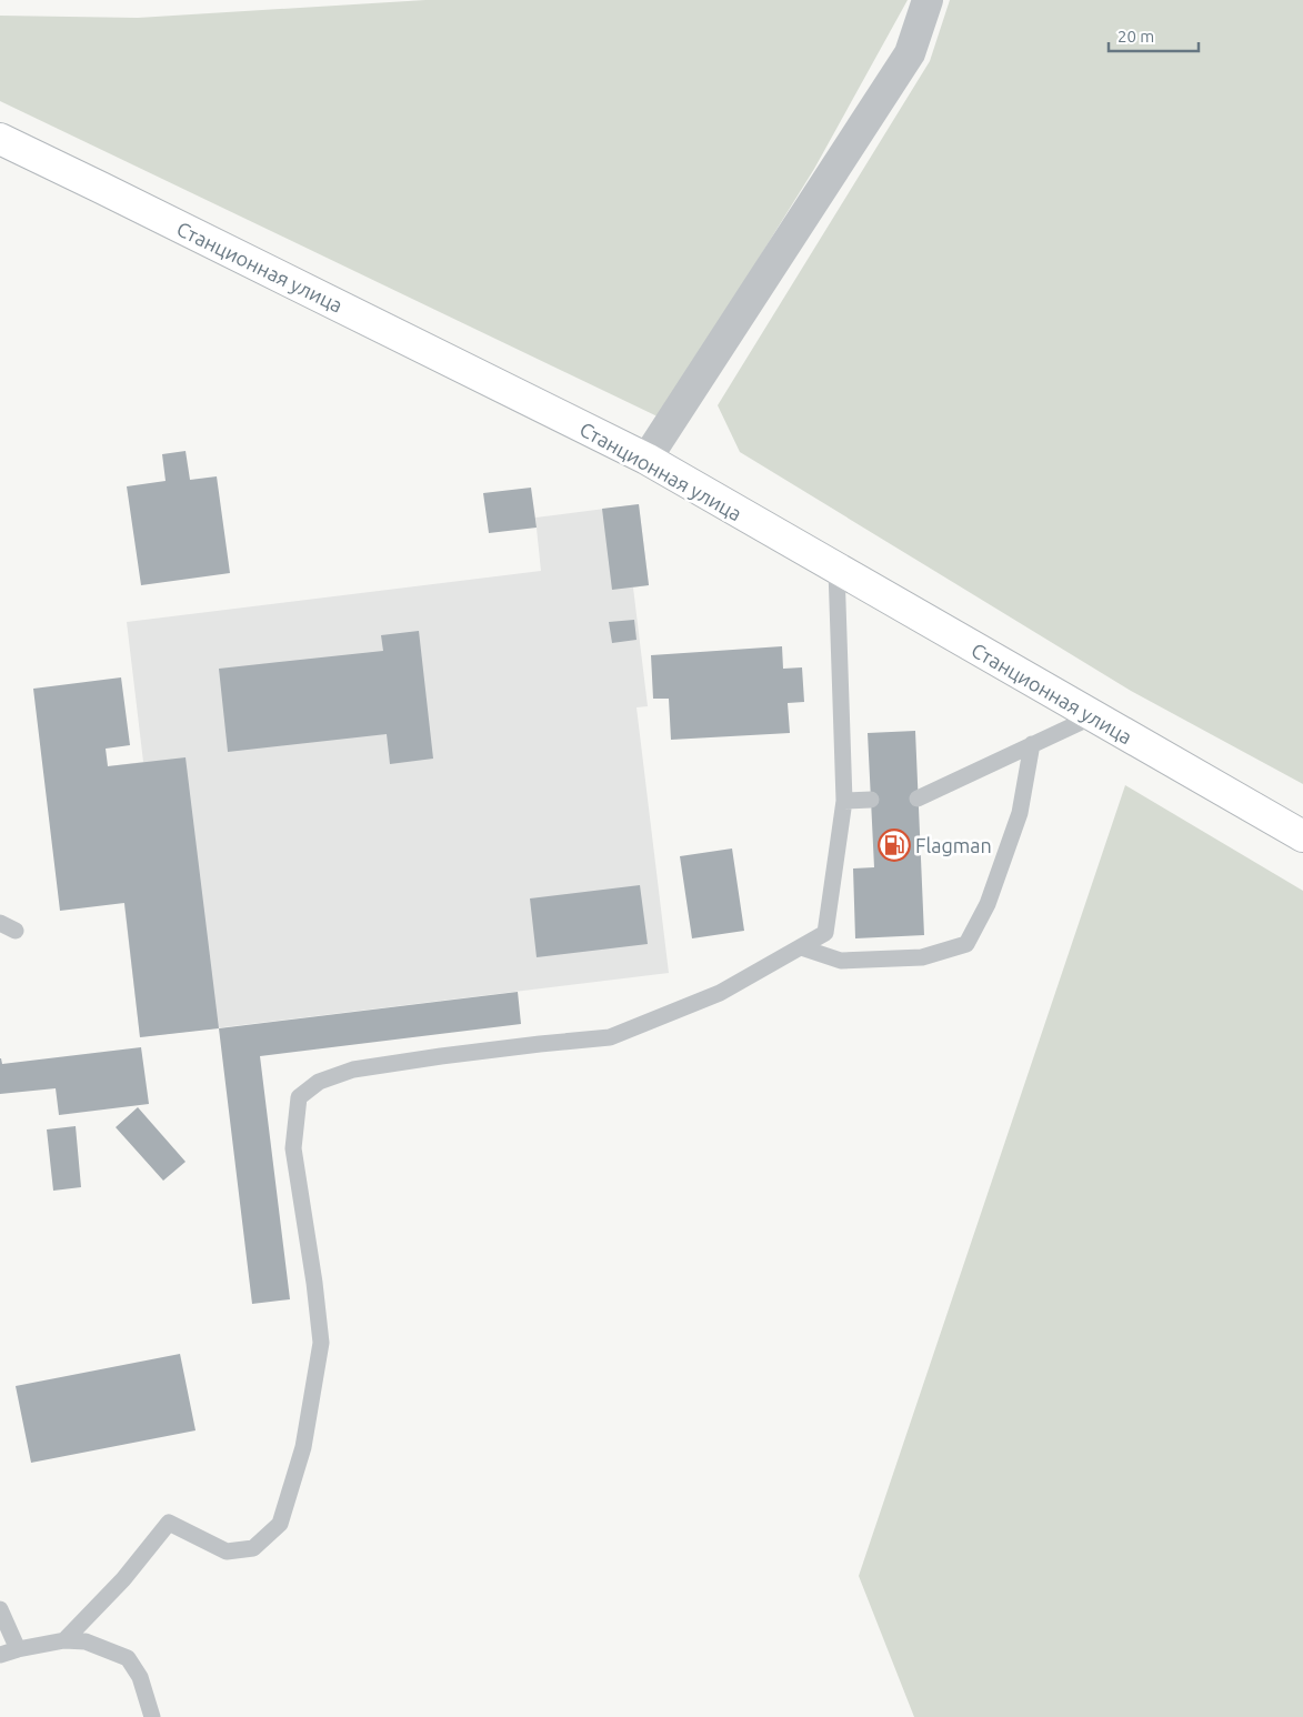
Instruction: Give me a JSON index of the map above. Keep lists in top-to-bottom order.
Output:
{
  "streets": {
    "main road": ["Станционная улица"]
  },
  "places": {
    "fuel station": ["Flagman"]
  },
  "scale_bar": "20 m"
}
